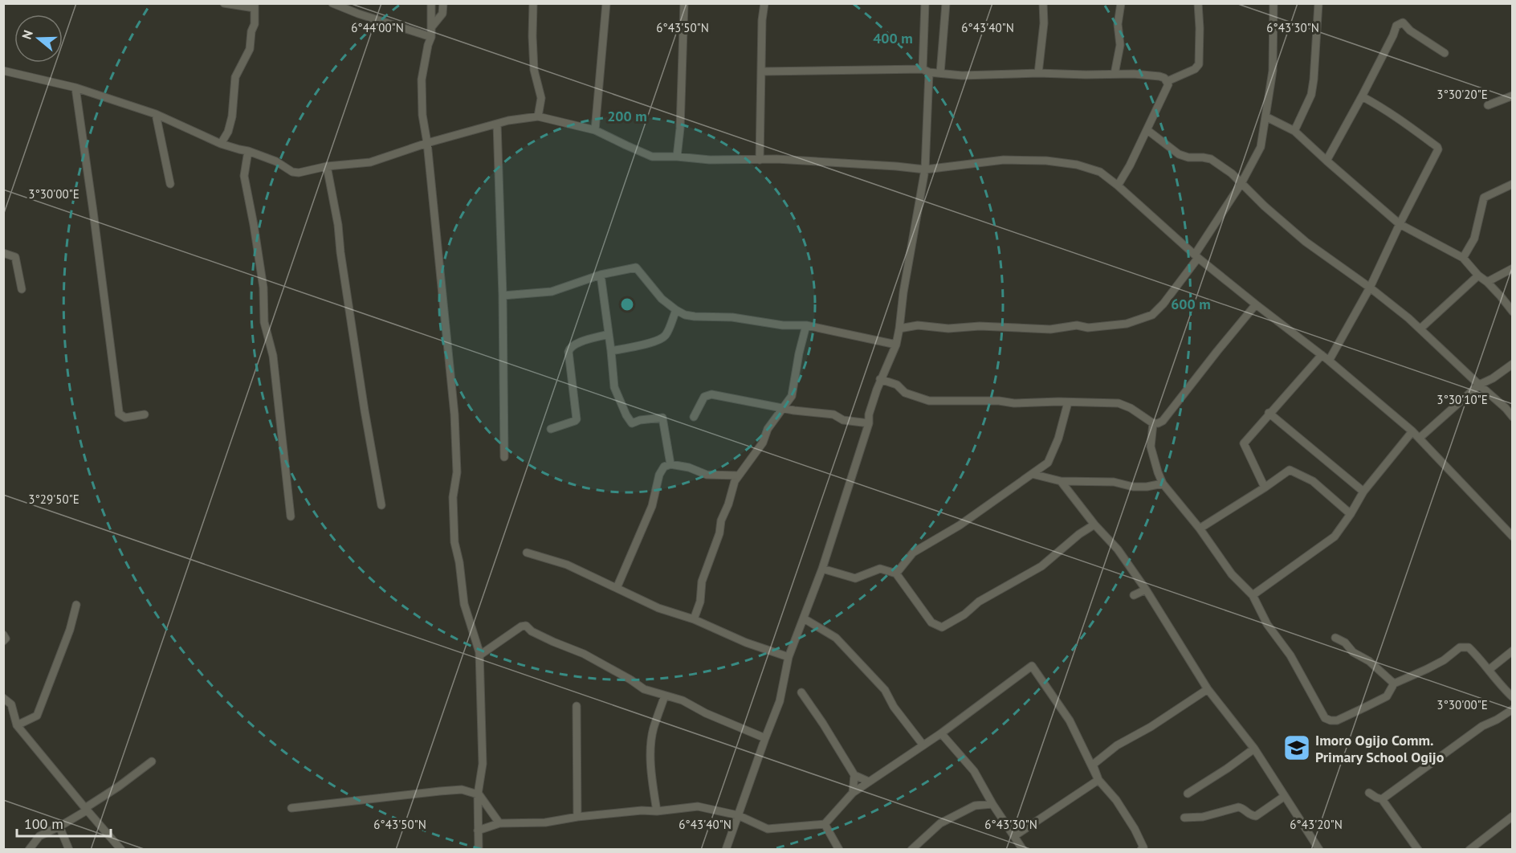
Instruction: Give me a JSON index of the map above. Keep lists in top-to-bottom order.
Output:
{
  "places": {
    "school or university": ["Imoro Ogijo Comm. Primary School Ogijo"]
  },
  "scale_bar": "100 m",
  "north": "left",
  "coordinates": [
    "6°44'00\"N",
    "6°43'50\"N",
    "6°43'40\"N",
    "6°43'30\"N",
    "3°30'20\"E",
    "3°30'00\"E",
    "3°30'10\"E",
    "3°29'50\"E",
    "6°43'20\"N"
  ],
  "rings": ["400 m", "200 m", "600 m"]
}
